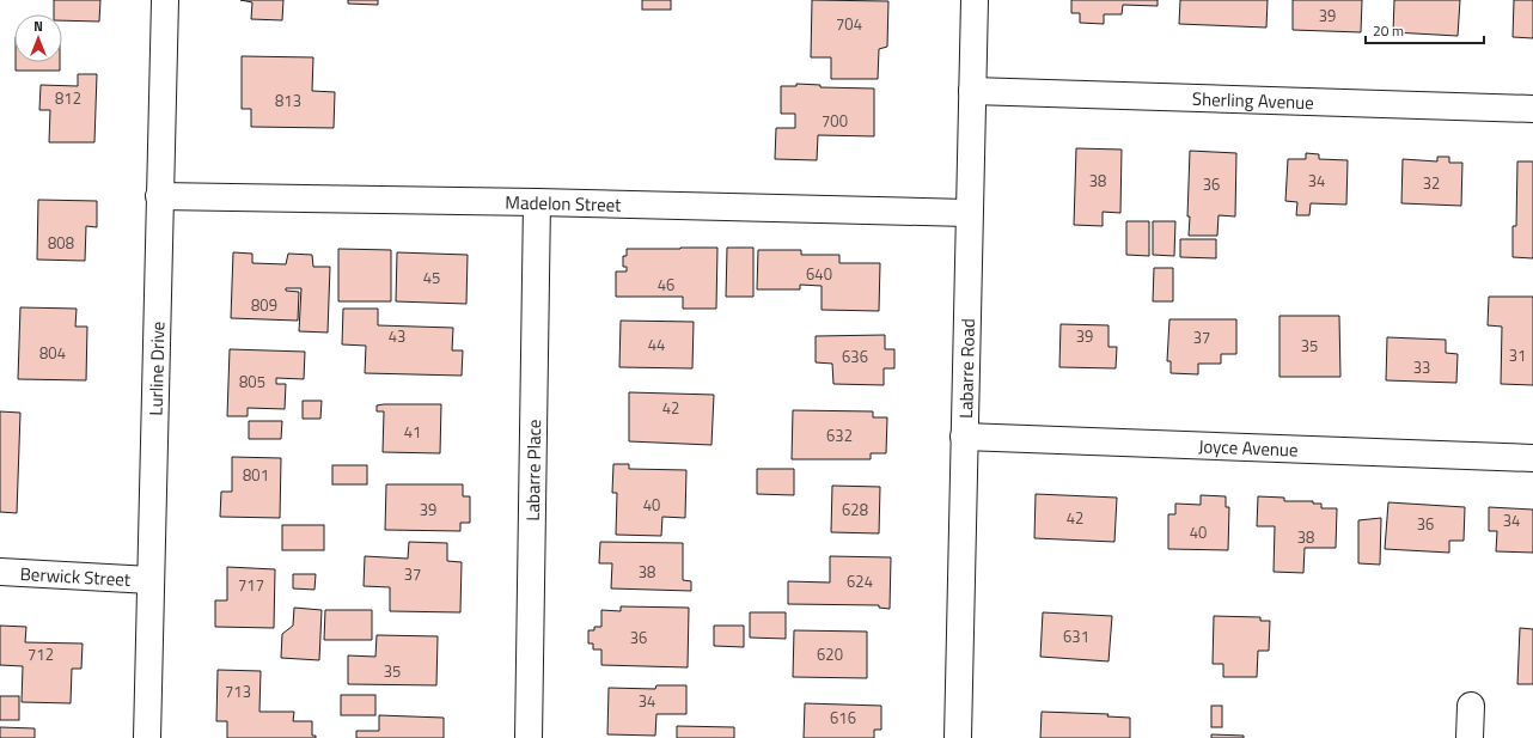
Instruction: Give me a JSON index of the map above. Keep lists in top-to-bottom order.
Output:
{
  "streets": {
    "street": [
      "Sherling Avenue",
      "Madelon Street",
      "Lurline Drive",
      "Labarre Road",
      "Joyce Avenue",
      "Labarre Place",
      "Berwick Street"
    ]
  },
  "crossings": [
    ["Sherling Avenue", "Labarre Road"],
    ["Madelon Street", "Lurline Drive"],
    ["Madelon Street", "Labarre Road"],
    ["Madelon Street", "Labarre Place"],
    ["Lurline Drive", "Berwick Street"],
    ["Labarre Road", "Joyce Avenue"]
  ],
  "house_numbers": [
    "39",
    "704",
    "812",
    "813",
    "700",
    "38",
    "34",
    "32",
    "36",
    "808",
    "640",
    "45",
    "46",
    "809",
    "43",
    "39",
    "37",
    "44",
    "35",
    "804",
    "31",
    "636",
    "33",
    "805",
    "42",
    "41",
    "632",
    "801",
    "40",
    "39",
    "628",
    "42",
    "34",
    "36",
    "40",
    "38",
    "38",
    "37",
    "624",
    "717",
    "631",
    "36",
    "712",
    "620",
    "35",
    "713",
    "34",
    "616"
  ],
  "scale_bar": "20 m",
  "north": "top"
}
